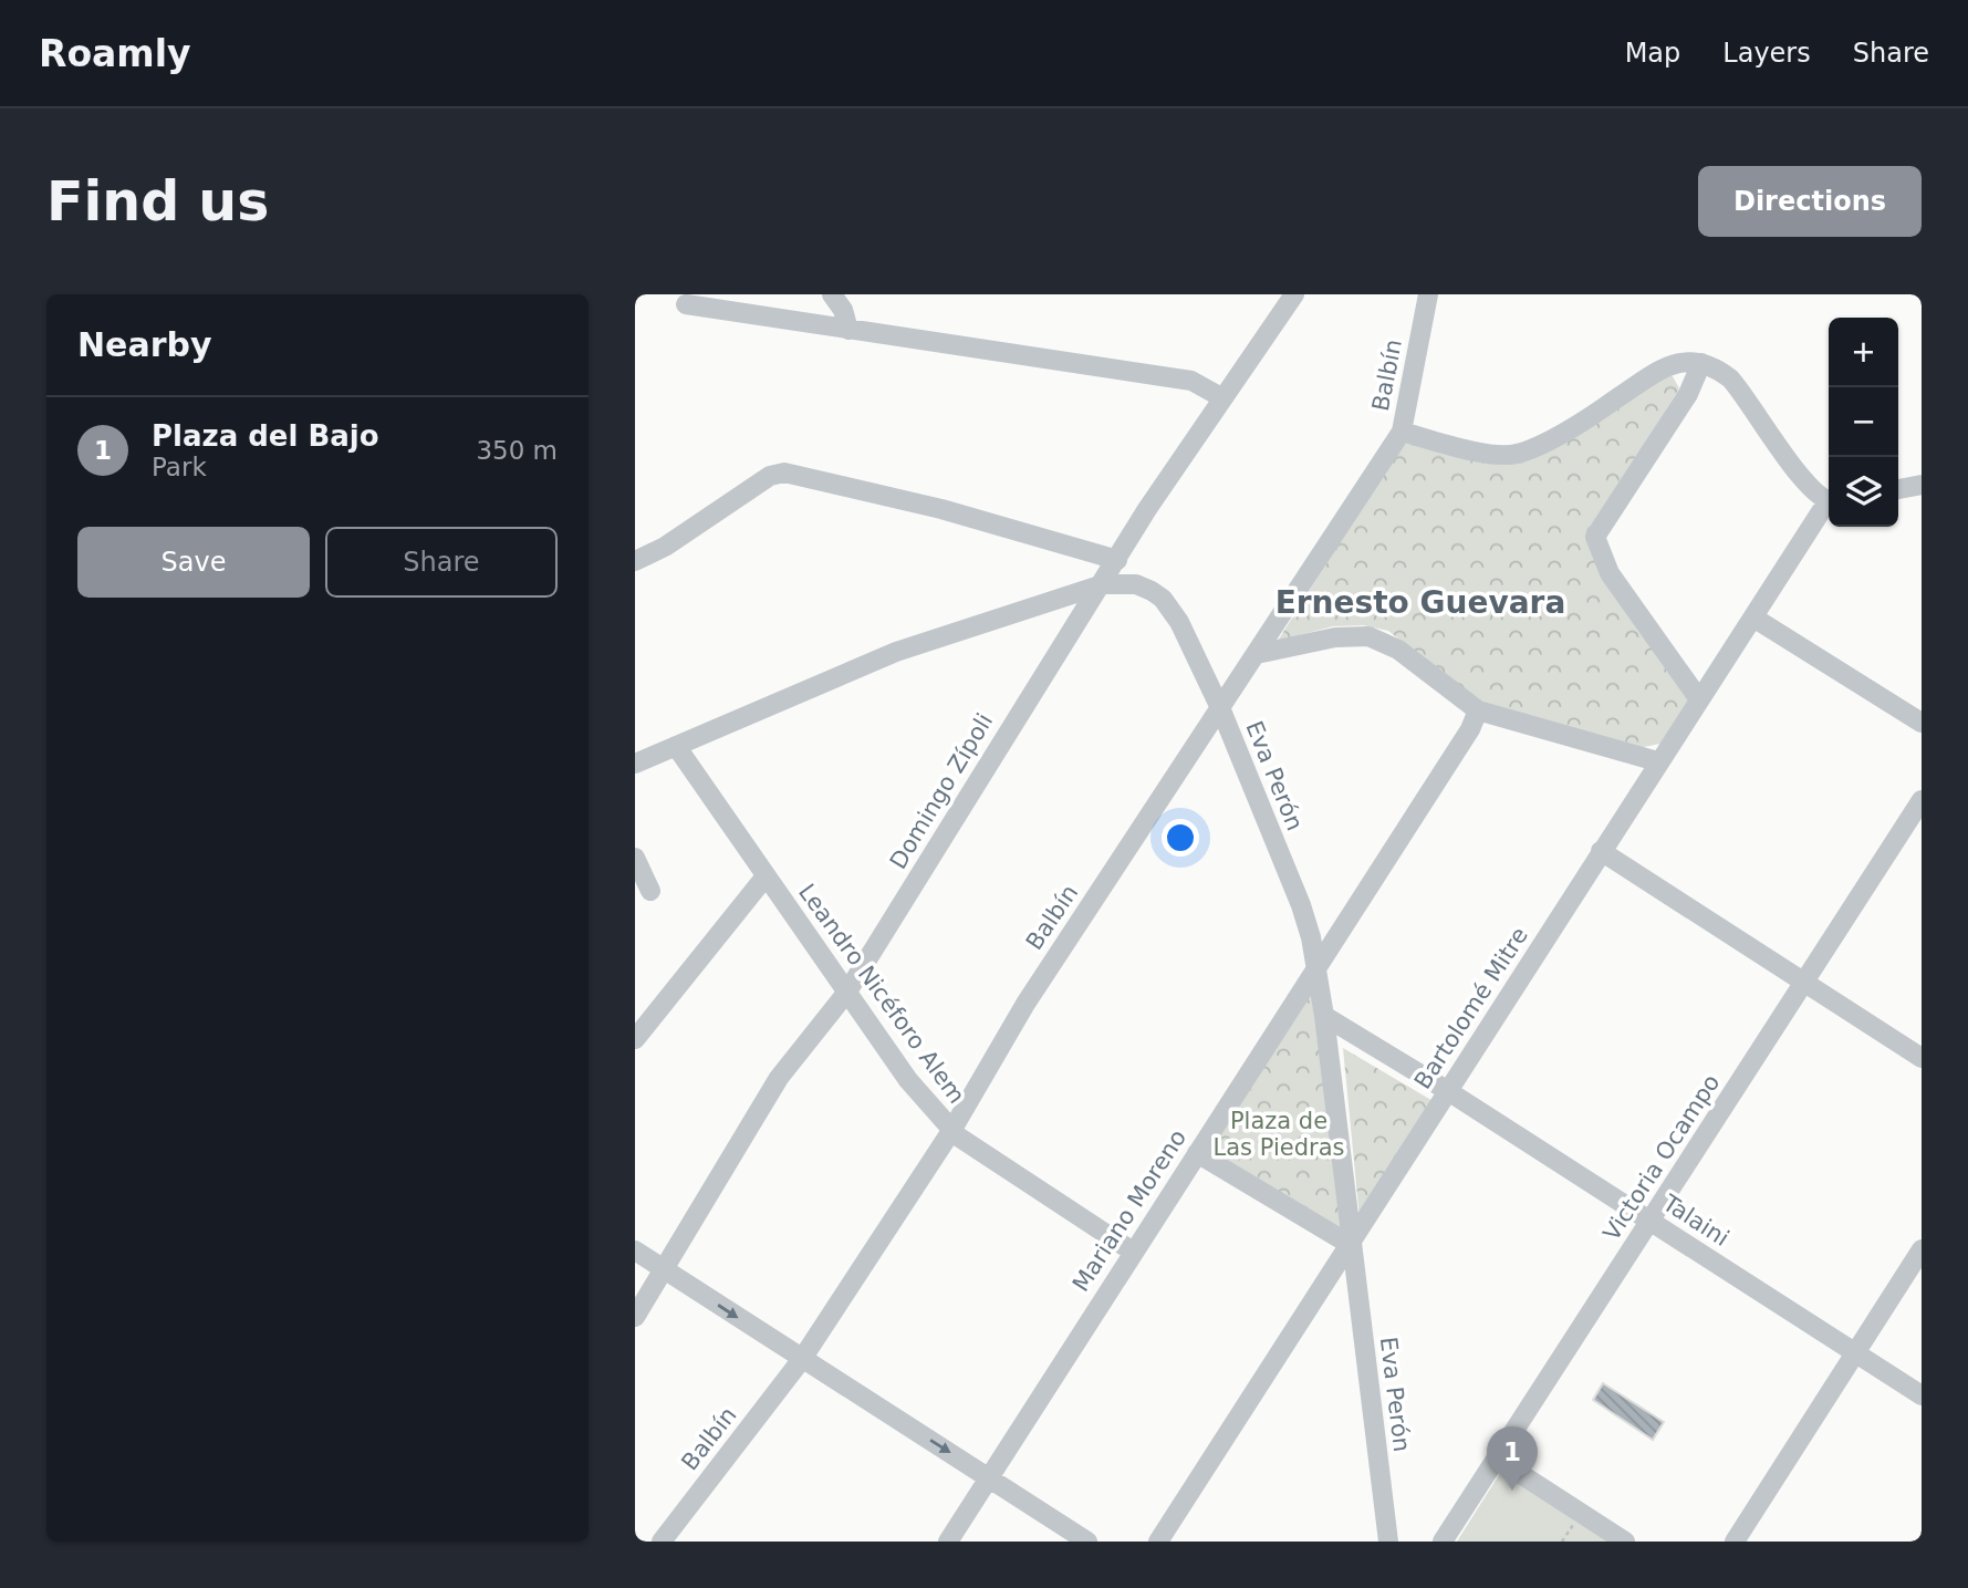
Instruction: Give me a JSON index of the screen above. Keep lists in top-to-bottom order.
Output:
{
  "streets": {
    "street": [
      "Balbín",
      "Eva Perón",
      "Domingo Zípoli",
      "Leandro Nicéforo Alem",
      "Bartolomé Mitre",
      "Victoria Ocampo",
      "Mariano Moreno",
      "Talaini"
    ]
  },
  "crossings": [
    ["Balbín", "Eva Perón"],
    ["Balbín", "Leandro Nicéforo Alem"],
    ["Eva Perón", "Domingo Zípoli"],
    ["Eva Perón", "Leandro Nicéforo Alem"],
    ["Eva Perón", "Bartolomé Mitre"],
    ["Eva Perón", "Mariano Moreno"],
    ["Eva Perón", "Talaini"],
    ["Domingo Zípoli", "Leandro Nicéforo Alem"],
    ["Leandro Nicéforo Alem", "Mariano Moreno"],
    ["Bartolomé Mitre", "Talaini"],
    ["Victoria Ocampo", "Talaini"]
  ],
  "districts": ["Ernesto Guevara"],
  "parks": ["Plaza de Las Piedras"],
  "page": {
    "header": "Roamly",
    "nav": ["Map", "Layers", "Share"],
    "buttons": [
      "Directions",
      ["Save", "Share"]
    ],
    "title": "Find us",
    "heading": "Nearby",
    "map_buttons": ["+", "−"],
    "list": [
      {
        "mark": "1",
        "name": "Plaza del Bajo",
        "note": "Park",
        "value": "350 m"
      }
    ],
    "pins": "1"
  }
}
